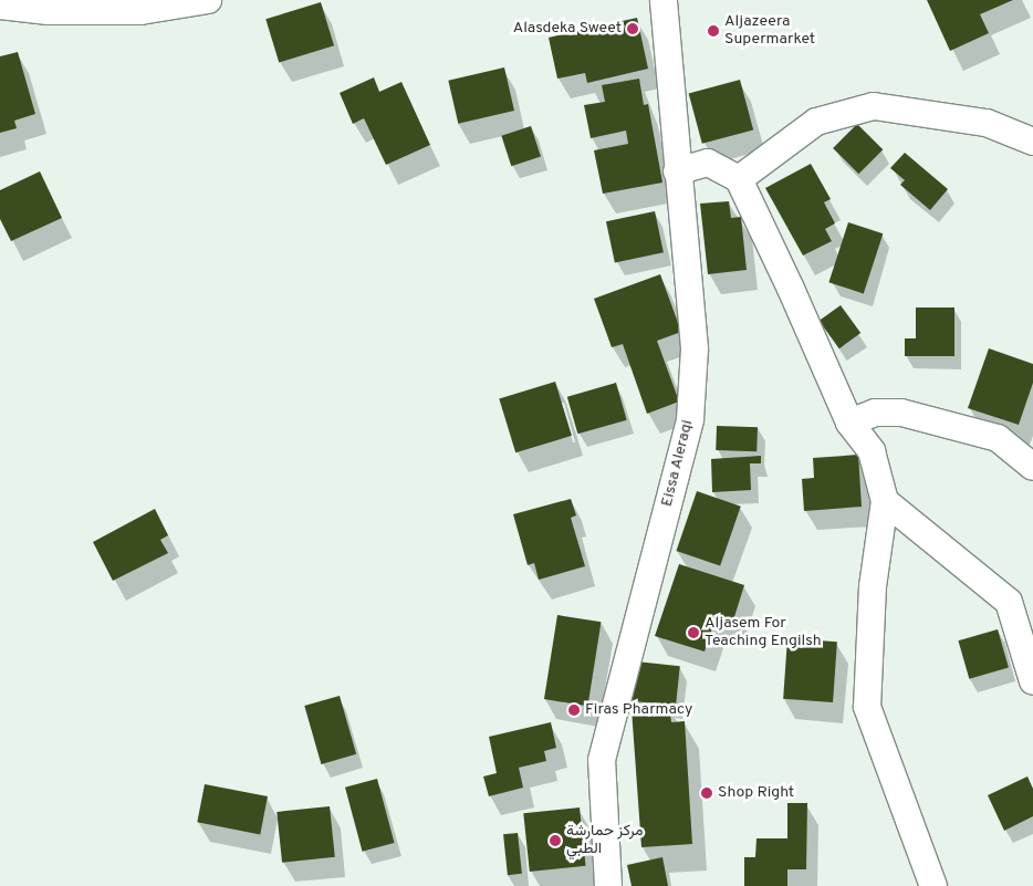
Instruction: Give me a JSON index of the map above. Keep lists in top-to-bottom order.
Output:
{
  "streets": {
    "street": ["Eissa Aleraqi"]
  },
  "places": [
    "Alasdeka Sweet",
    "Aljazeera Supermarket",
    "Aljasem For Teaching Engilsh",
    "Firas Pharmacy",
    "Shop Right",
    "مركز حمارشة الطبي"
  ]
}
